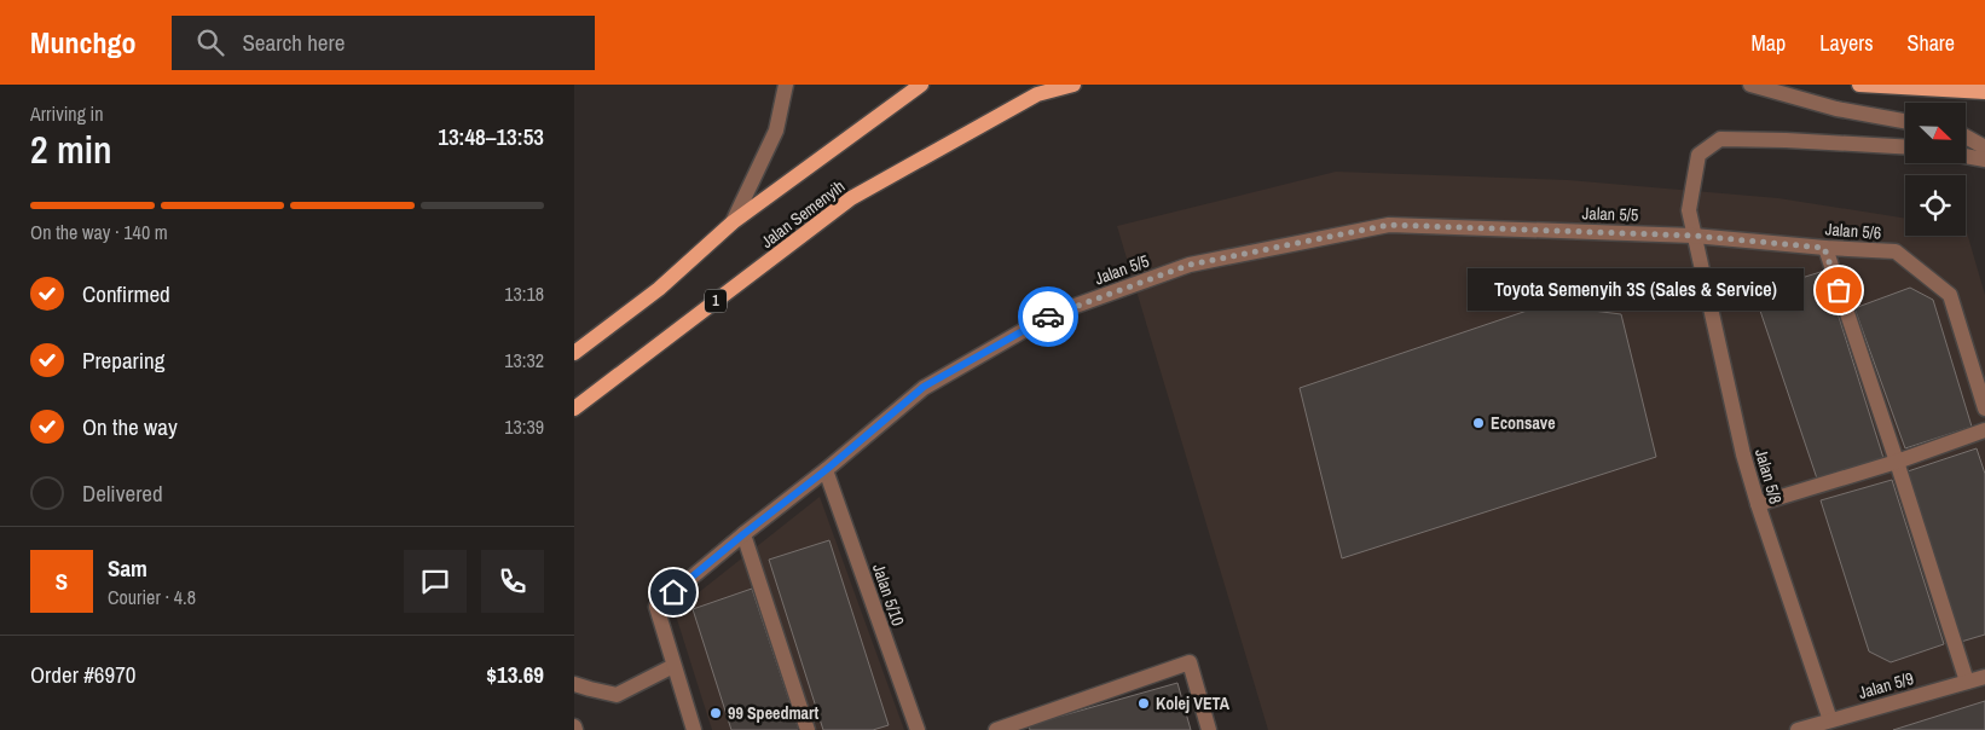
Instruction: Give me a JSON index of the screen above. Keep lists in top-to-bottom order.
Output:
{
  "streets": {
    "main road": ["Jalan Semenyih", "1"],
    "street": [
      "Jalan 5/5",
      "Jalan 5/6",
      "Jalan 5/8",
      "Jalan 5/10",
      "Jalan 5/9"
    ]
  },
  "crossings": [
    ["Jalan 5/5", "Jalan 5/6"],
    ["Jalan 5/5", "Jalan 5/8"],
    ["Jalan 5/5", "Jalan 5/10"],
    ["Jalan 5/6", "Jalan 5/8"],
    ["Jalan 5/8", "Jalan 5/9"]
  ],
  "places": [
    "Toyota Semenyih 3S (Sales & Service)",
    "Econsave",
    "Kolej VETA",
    "99 Speedmart"
  ],
  "north": "bottom right",
  "page": {
    "header": "Munchgo",
    "search": "Search here",
    "nav": ["Map", "Layers", "Share"],
    "heading": ["2 min", "Arriving in", "13:48–13:53"],
    "panel": [
      "Sam",
      "Courier · 4.8",
      "Order #6970",
      "$13.69"
    ],
    "bar": "On the way · 140 m",
    "list": [
      ["Confirmed", "13:18"],
      ["Preparing", "13:32"],
      ["On the way", "13:39"],
      "Delivered"
    ],
    "bubble": "Toyota Semenyih 3S (Sales & Service)",
    "round": "S"
  }
}
